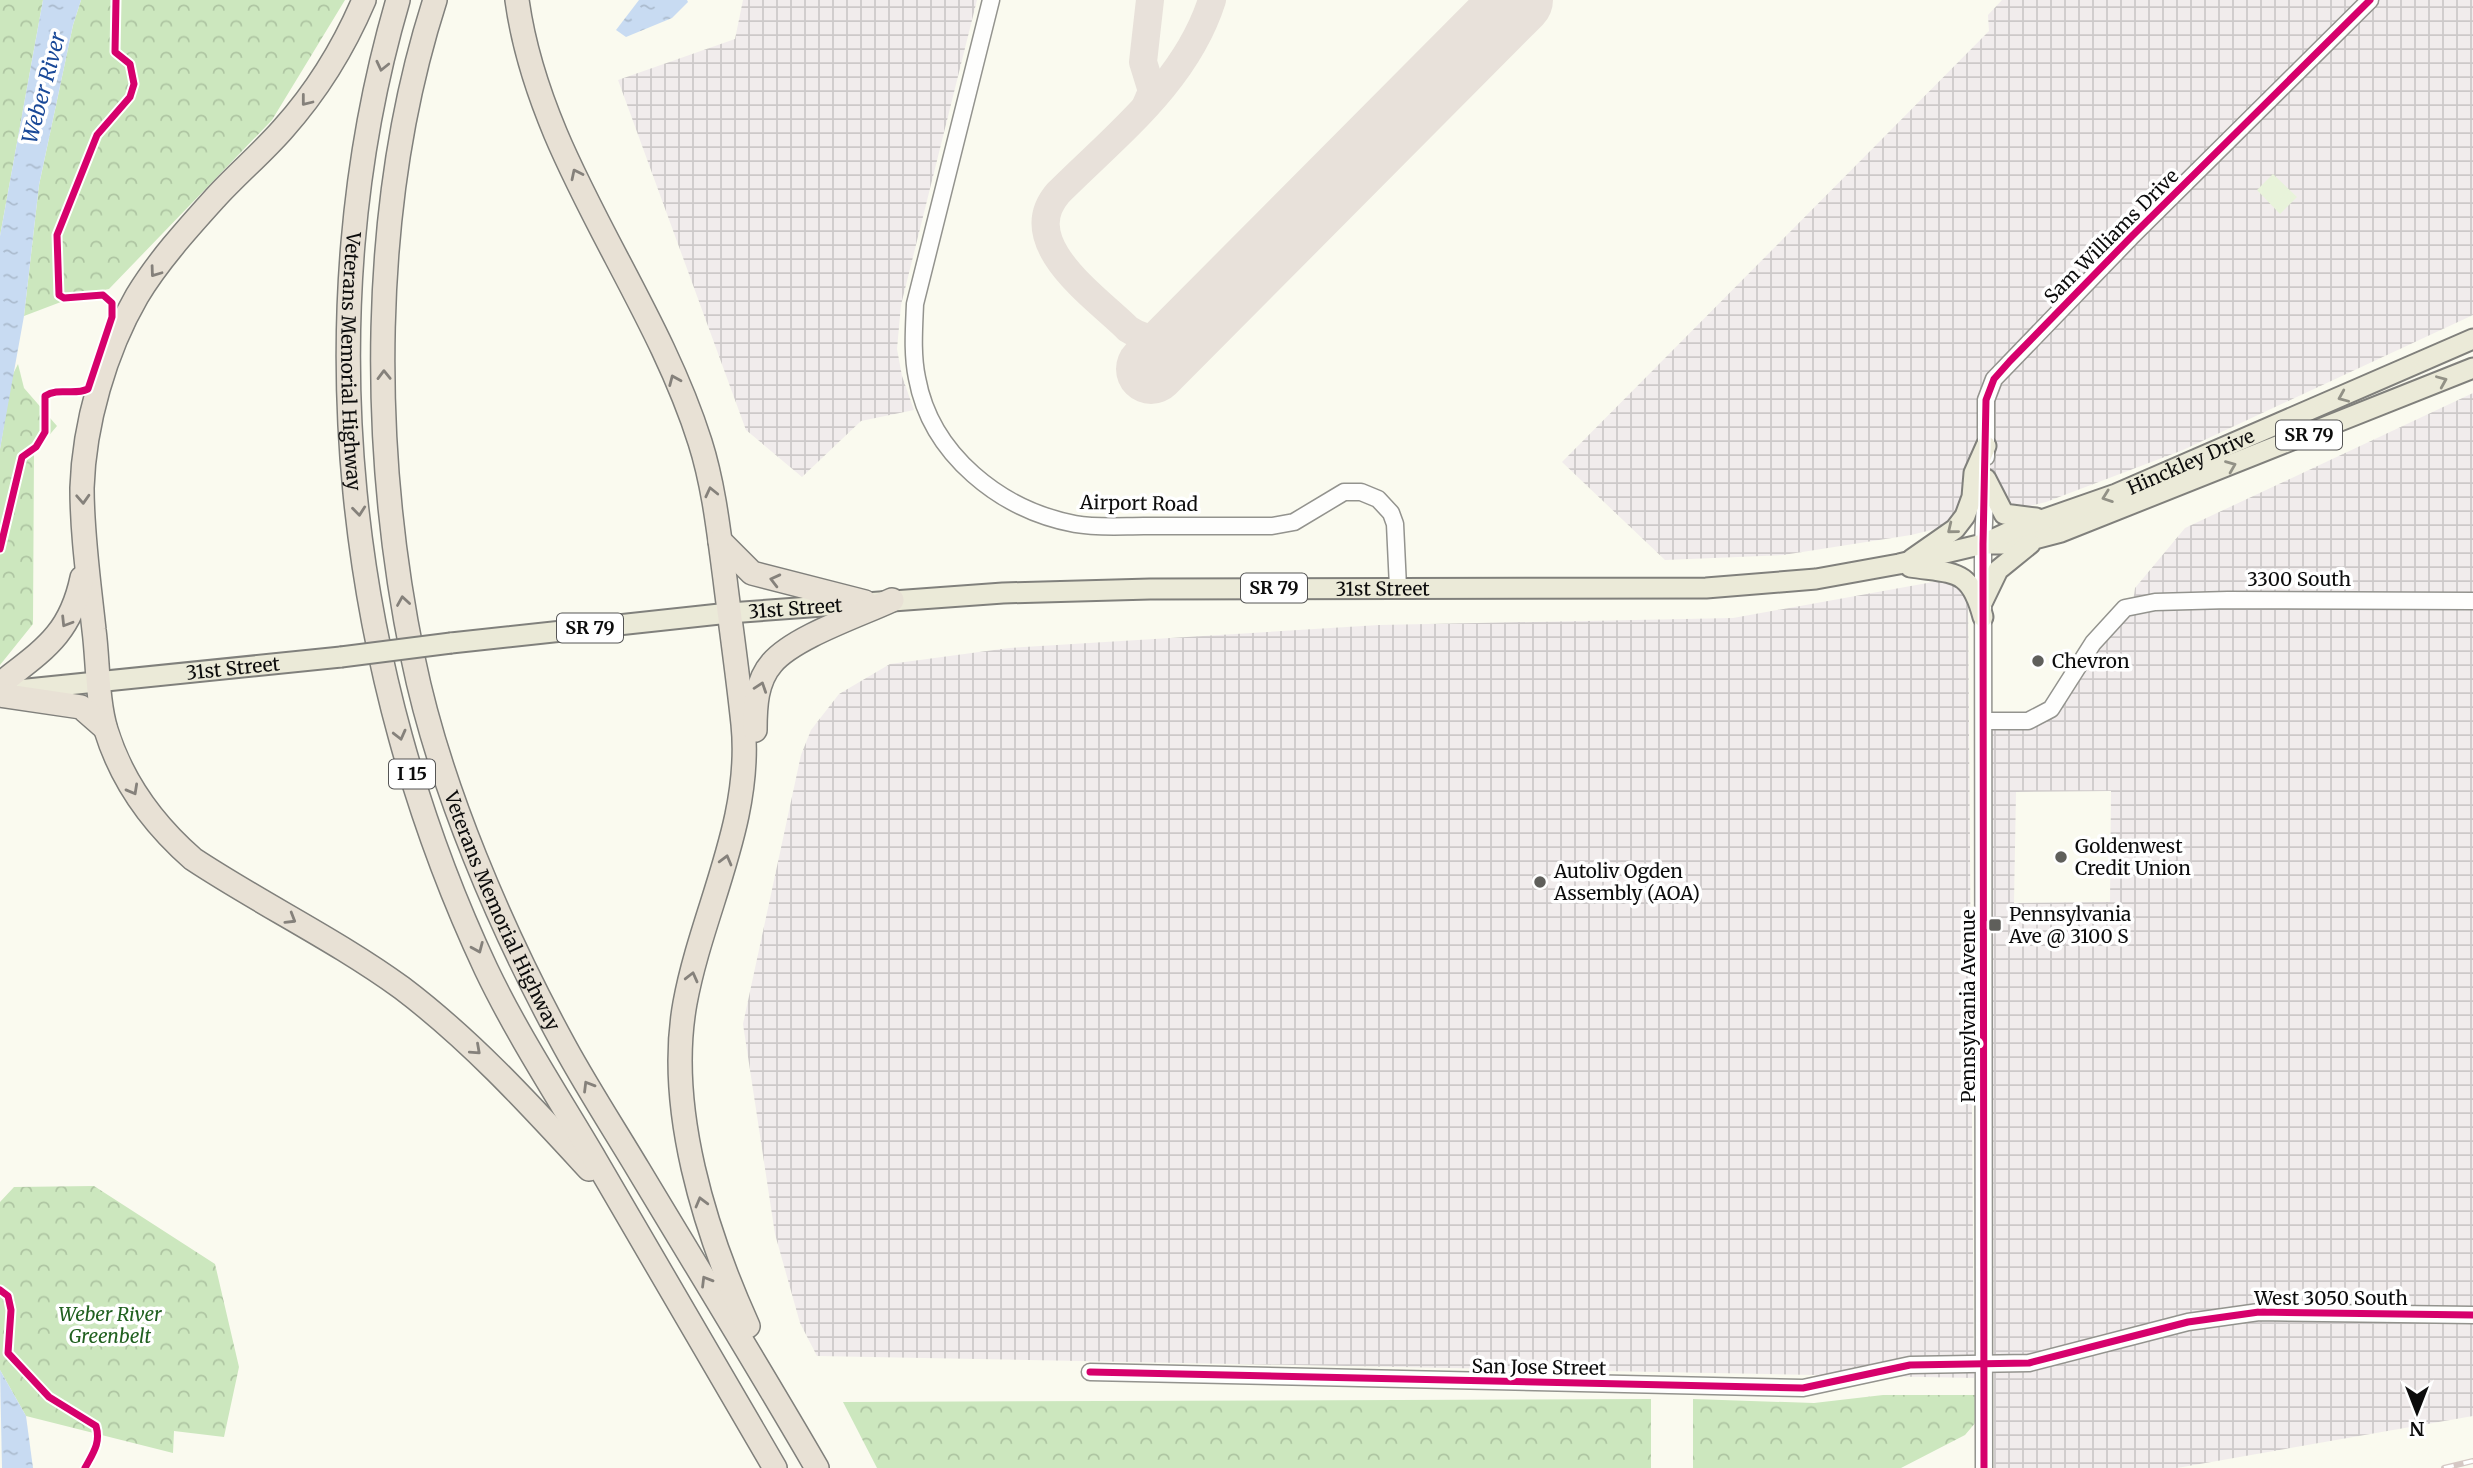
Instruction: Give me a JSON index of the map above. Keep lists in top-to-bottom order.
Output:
{
  "streets": {
    "highway": ["Veterans Memorial Highway", "I 15"],
    "main road": ["SR 79", "Hinckley Drive", "31st Street"],
    "street": [
      "Sam Williams Drive",
      "Airport Road",
      "3300 South",
      "Pennsylvania Avenue",
      "West 3050 South",
      "San Jose Street"
    ]
  },
  "crossings": [
    ["Sam Williams Drive", "Hinckley Drive"],
    ["Sam Williams Drive", "Pennsylvania Avenue"],
    ["Hinckley Drive", "31st Street"],
    ["Hinckley Drive", "Pennsylvania Avenue"],
    ["Airport Road", "31st Street"],
    ["3300 South", "Pennsylvania Avenue"],
    ["Pennsylvania Avenue", "West 3050 South"],
    ["Pennsylvania Avenue", "San Jose Street"],
    ["West 3050 South", "San Jose Street"]
  ],
  "water": ["Weber River"],
  "parks": ["Weber River Greenbelt"],
  "places": {
    "other": ["Chevron", "Goldenwest Credit Union", "Autoliv Ogden Assembly (AOA)"],
    "transit": ["Pennsylvania Ave @ 3100 S"]
  },
  "north": "bottom"
}
